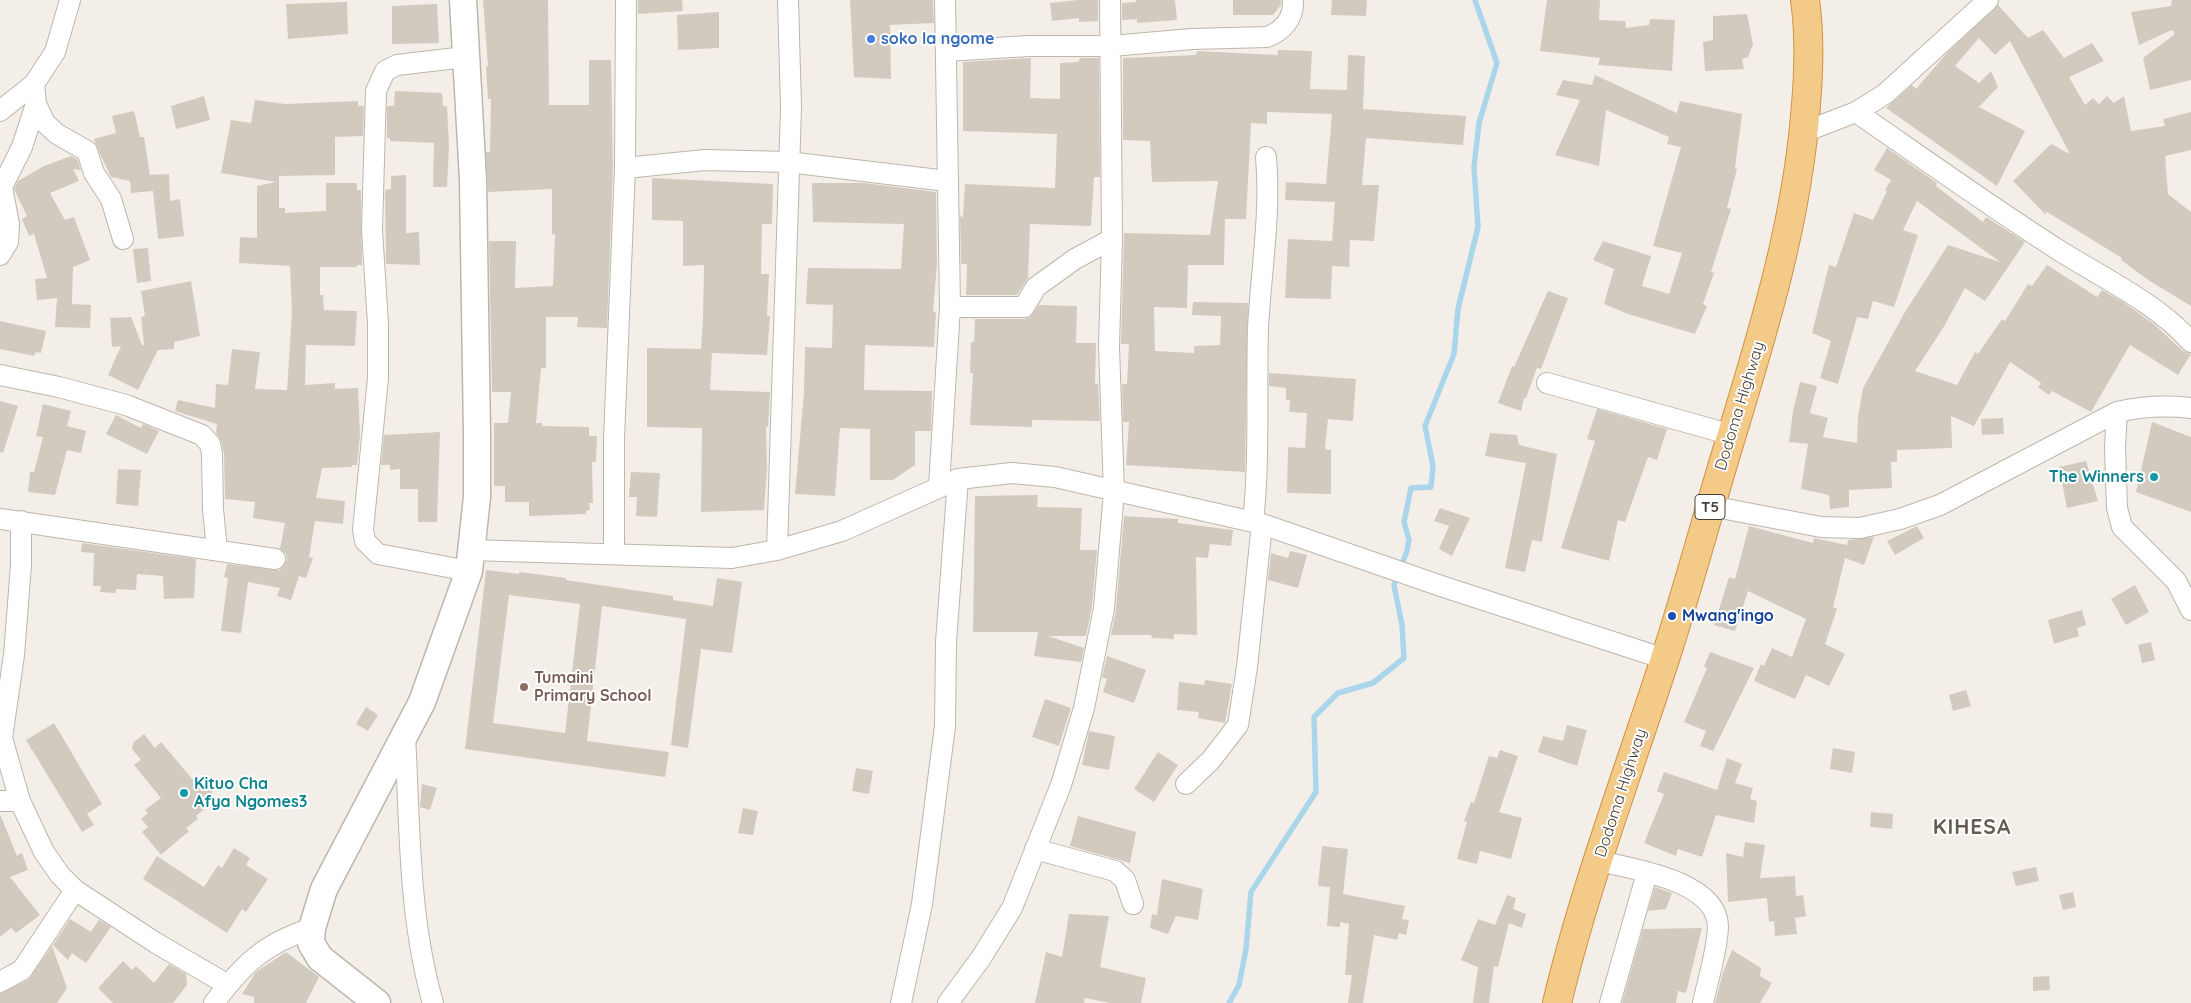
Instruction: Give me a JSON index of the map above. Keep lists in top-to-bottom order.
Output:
{
  "streets": {
    "highway": ["Dodoma Highway", "T5"]
  },
  "districts": ["KIHESA"],
  "places": [
    "soko la ngome",
    "The Winners",
    "Mwang'ingo",
    "Tumaini Primary School",
    "Kituo Cha Afya Ngomes3"
  ]
}
